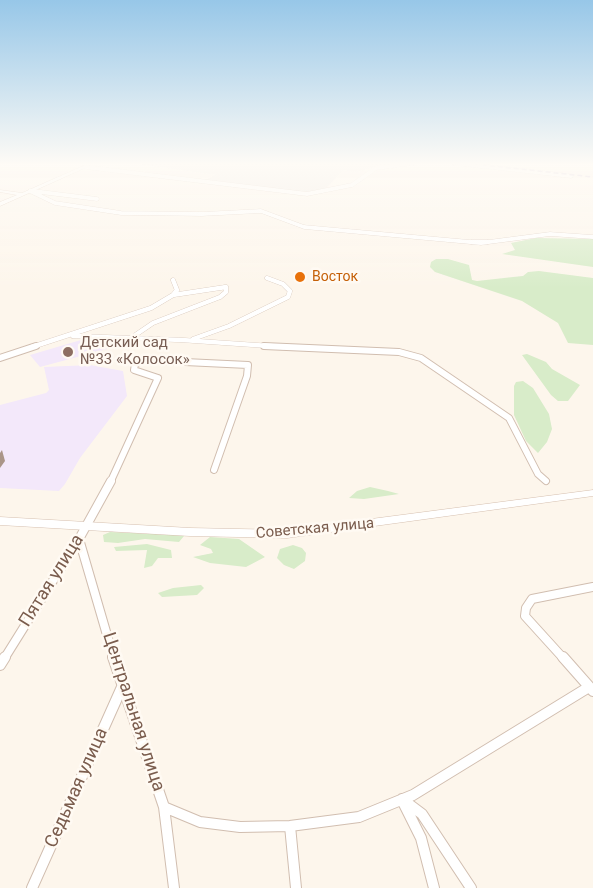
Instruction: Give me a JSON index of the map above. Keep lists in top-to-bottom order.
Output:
{
  "streets": {
    "main road": ["Советская улица"],
    "street": ["Пятая улица", "Центральная улица", "Седьмая улица"]
  },
  "crossings": [
    ["Советская улица", "Пятая улица"],
    ["Пятая улица", "Центральная улица"],
    ["Центральная улица", "Седьмая улица"]
  ],
  "places": ["Восток", "Детский сад №33 «Колосок»"]
}
